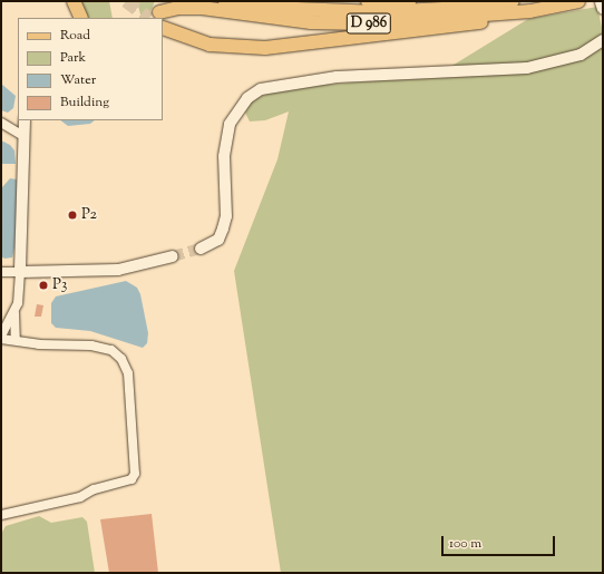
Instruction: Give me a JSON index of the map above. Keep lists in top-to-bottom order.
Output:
{
  "streets": {
    "main road": ["D 986"]
  },
  "places": ["P2", "P3"],
  "legend": [
    "Road",
    "Park",
    "Water",
    "Building"
  ],
  "scale_bar": "100 m"
}
